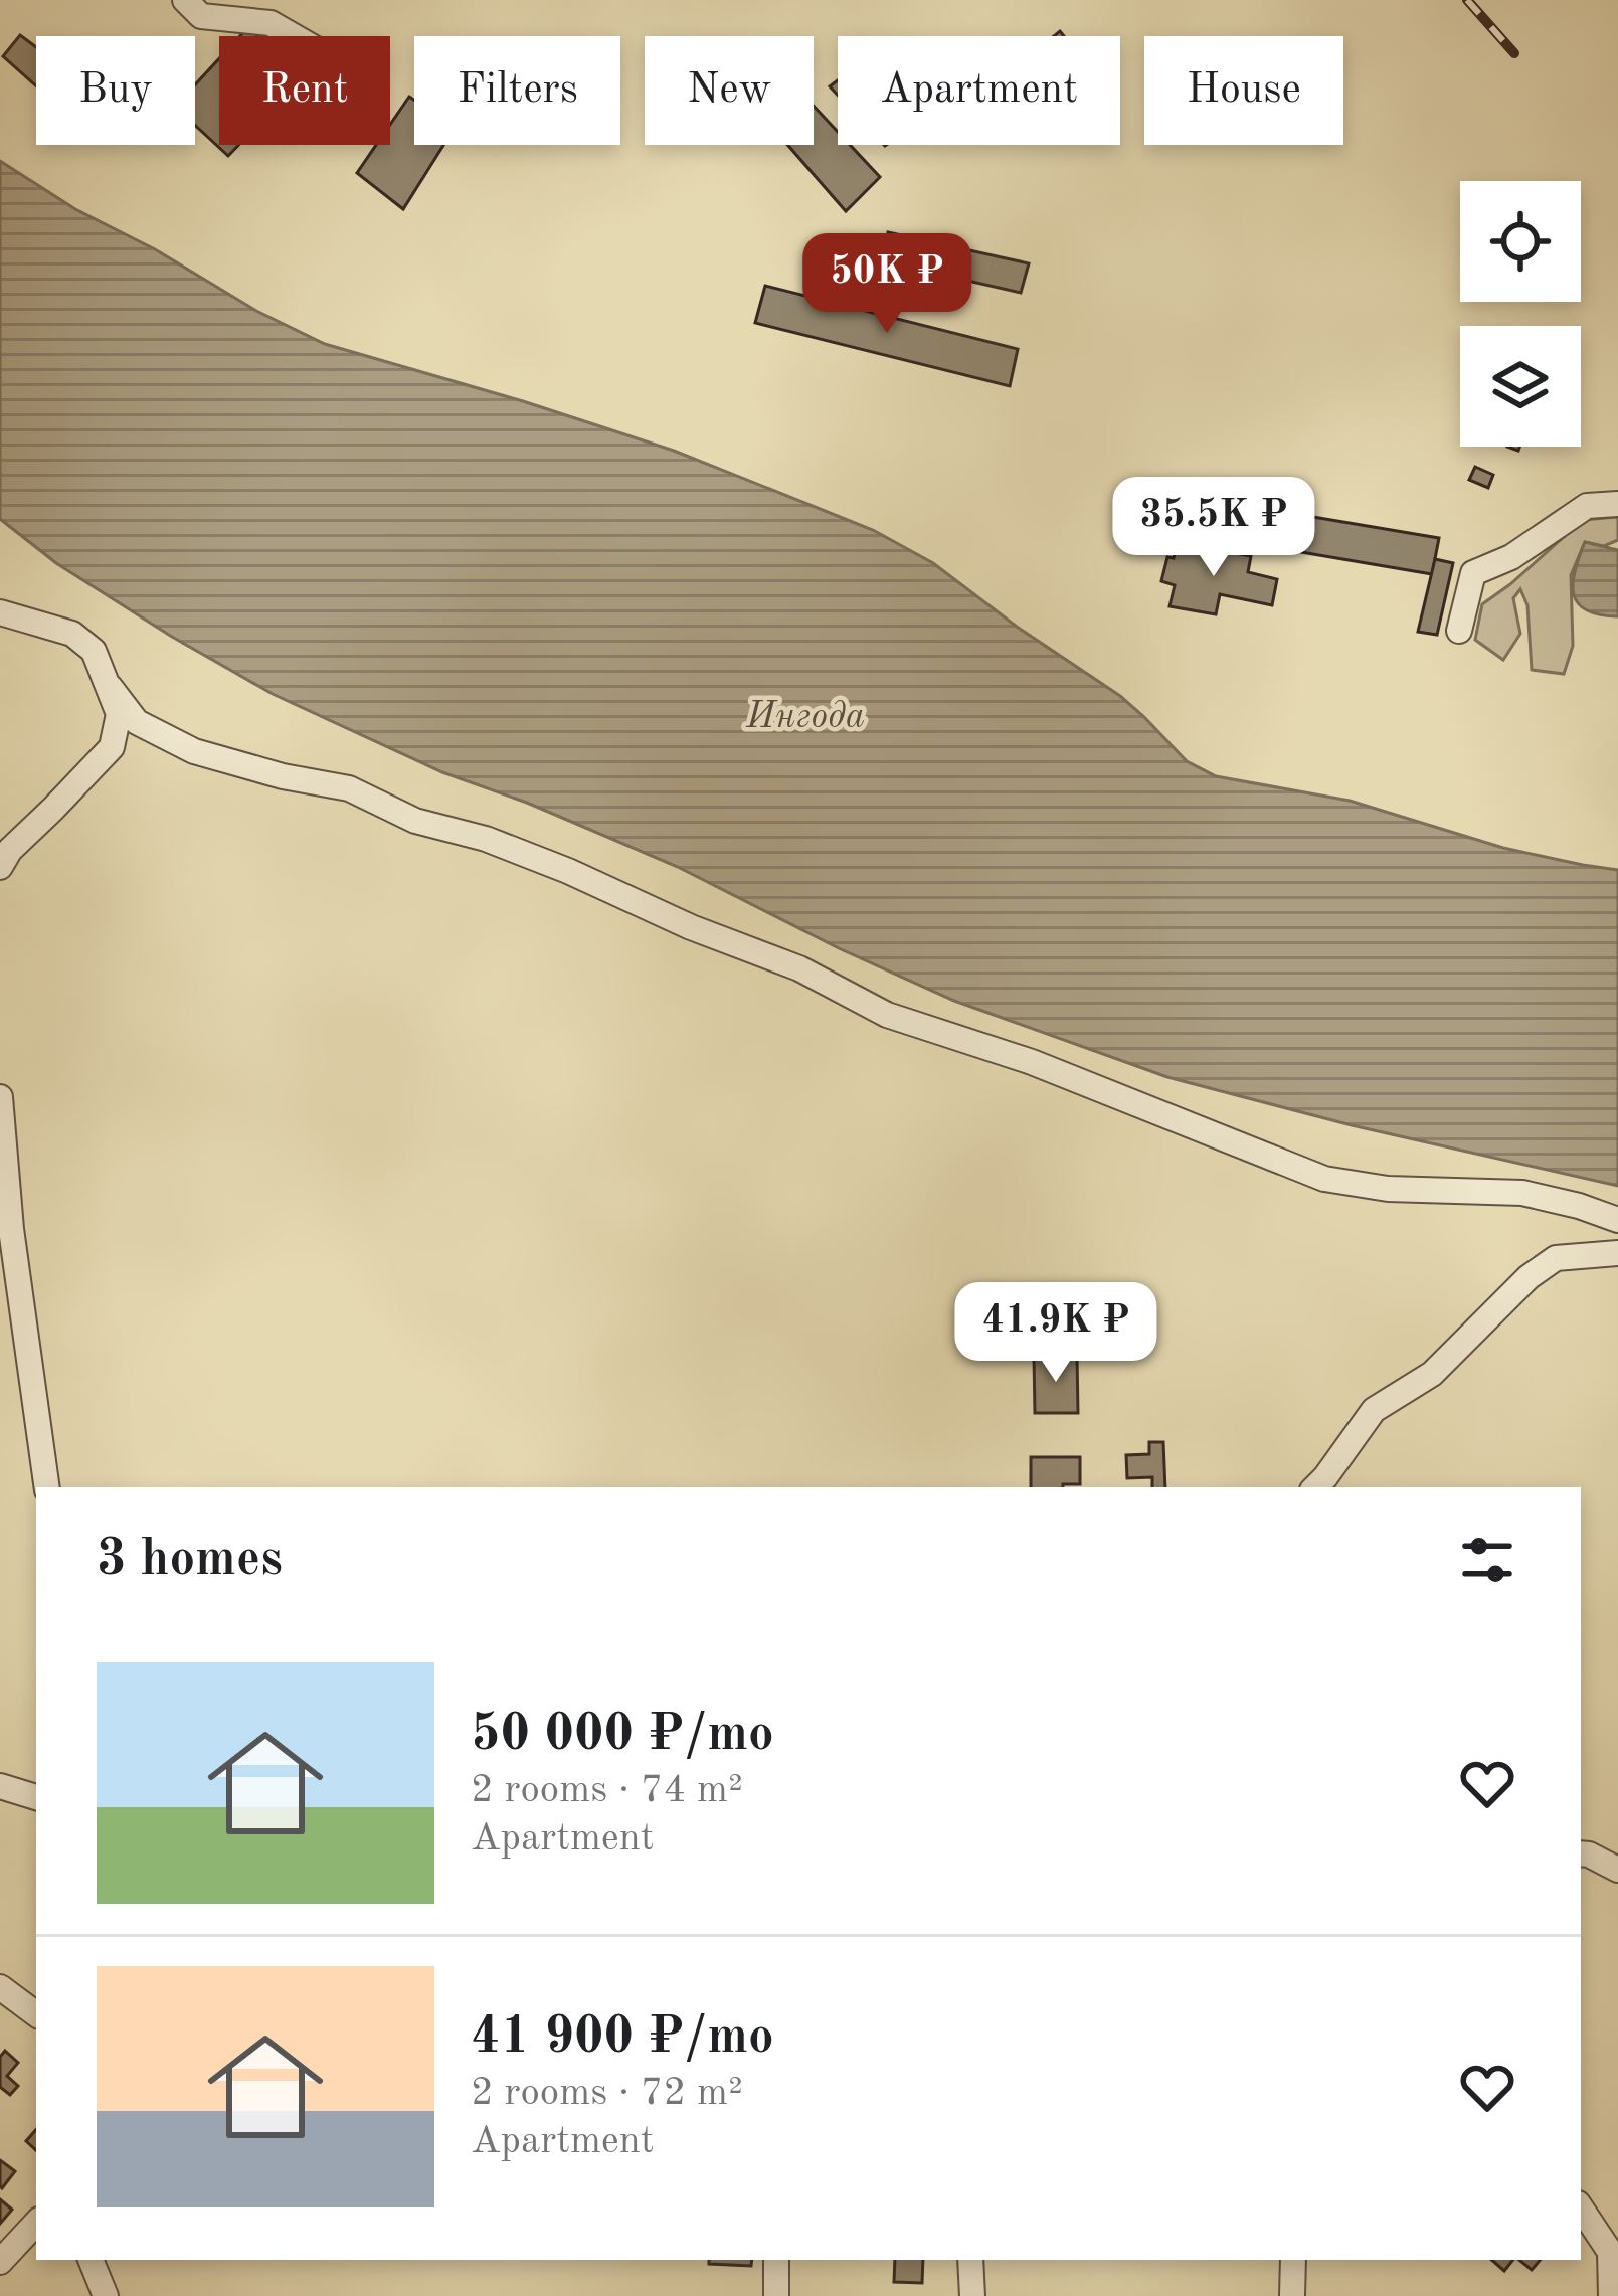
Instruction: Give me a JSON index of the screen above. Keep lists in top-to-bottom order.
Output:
{
  "water": ["Ингода"],
  "page": {
    "chip": [
      "Buy",
      "Rent",
      "Filters",
      "New",
      "Apartment",
      "House"
    ],
    "price": ["50K ₽", "35.5K ₽", "41.9K ₽"],
    "heading": "3 homes",
    "list": [
      {
        "name": "50 000 ₽/mo",
        "note": "2 rooms · 74 m² · Apartment"
      },
      {
        "name": "41 900 ₽/mo",
        "note": "2 rooms · 72 m² · Apartment"
      }
    ]
  }
}
